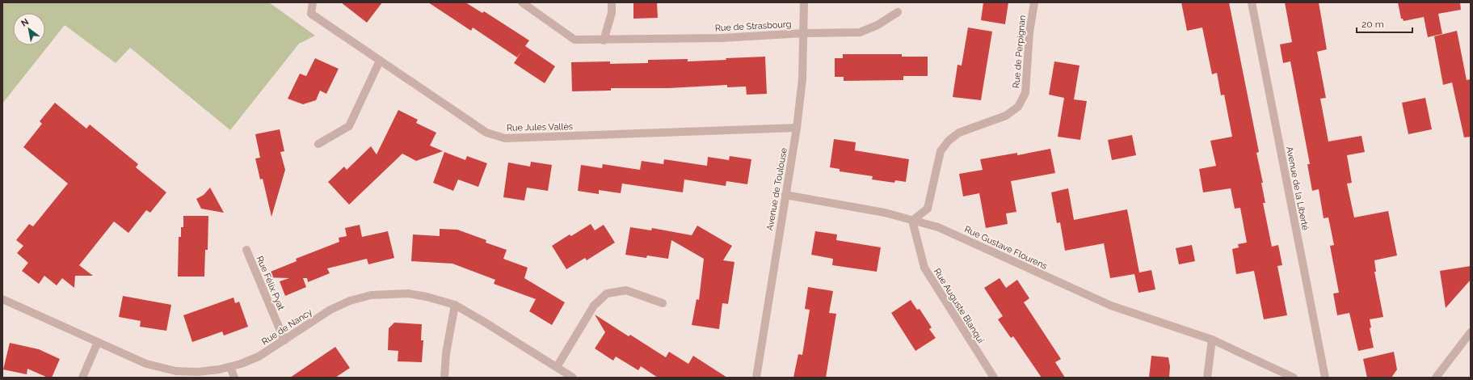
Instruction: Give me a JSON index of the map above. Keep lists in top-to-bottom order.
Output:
{
  "streets": {
    "street": [
      "Rue de Strasbourg",
      "Rue de Perpignan",
      "Rue Jules Vallès",
      "Avenue de la Liberté",
      "Avenue de Toulouse",
      "Rue Gustave Flourens",
      "Rue Félix Pyat",
      "Rue Auguste Blanqui",
      "Rue de Nancy"
    ]
  },
  "crossings": [
    ["Rue de Strasbourg", "Avenue de Toulouse"],
    ["Rue de Perpignan", "Rue Gustave Flourens"],
    ["Rue de Perpignan", "Rue Auguste Blanqui"],
    ["Rue Jules Vallès", "Avenue de Toulouse"],
    ["Avenue de Toulouse", "Rue Gustave Flourens"],
    ["Rue Gustave Flourens", "Rue Auguste Blanqui"],
    ["Rue Félix Pyat", "Rue de Nancy"]
  ],
  "scale_bar": "20 m",
  "north": "top left"
}
